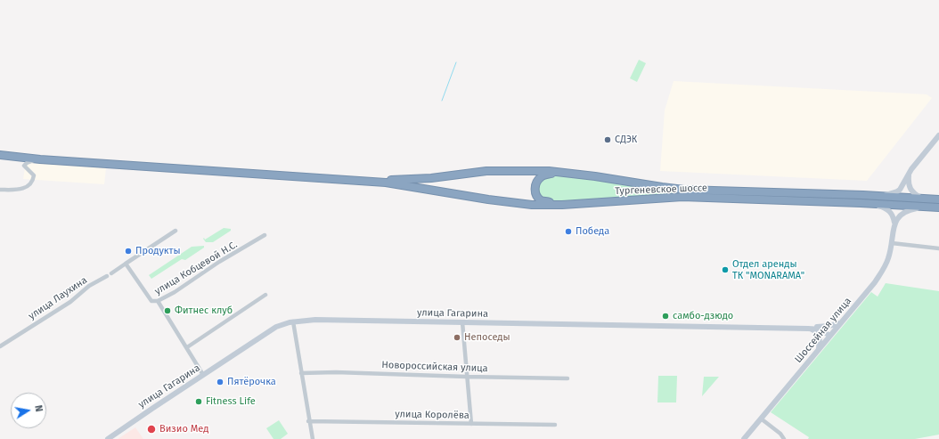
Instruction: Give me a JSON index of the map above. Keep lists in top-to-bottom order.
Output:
{
  "streets": {
    "highway": ["Тургеневское шоссе"],
    "street": [
      "улица Кобцевой Н.С.",
      "улица Лаухина",
      "улица Гагарина",
      "Шоссейная улица",
      "Новороссийская улица",
      "улица Королёва"
    ]
  },
  "crossings": [
    ["улица Гагарина", "Шоссейная улица"]
  ],
  "places": [
    "СДЭК",
    "Победа",
    "Продукты",
    "Отдел аренды ТК \"MONARAMA\"",
    "Фитнес клуб",
    "самбо-дзюдо",
    "Непоседы",
    "Пятёрочка",
    "Fitness Life",
    "Визио Мед"
  ],
  "north": "right"
}
